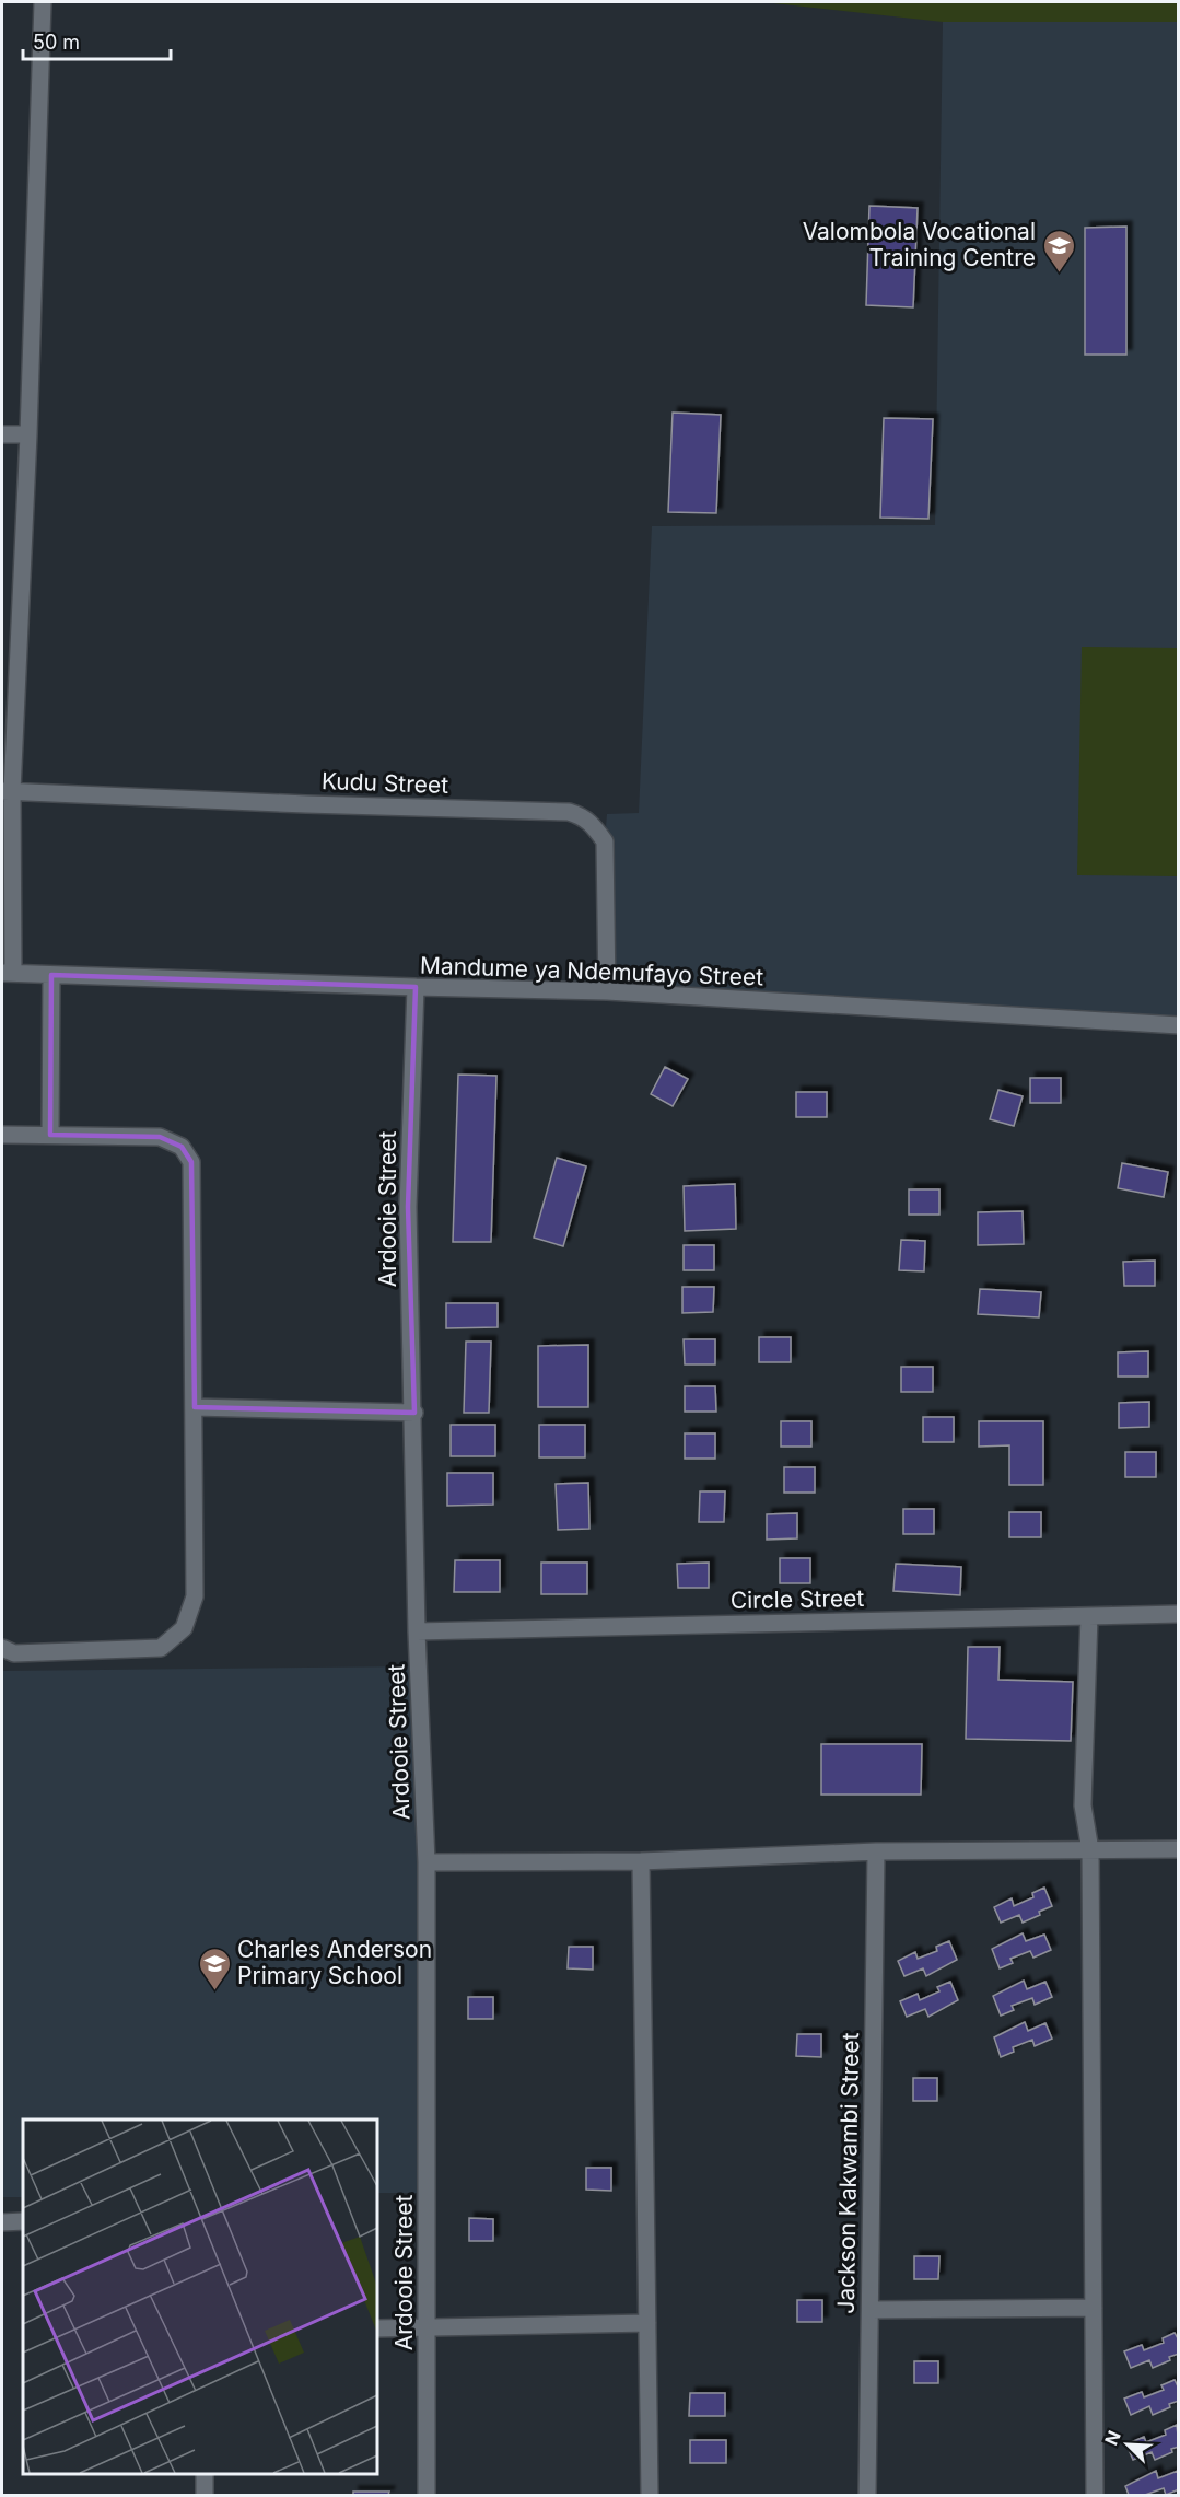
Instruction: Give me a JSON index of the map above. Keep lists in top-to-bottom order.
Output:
{
  "streets": {
    "street": [
      "Kudu Street",
      "Mandume ya Ndemufayo Street",
      "Ardooie Street",
      "Circle Street",
      "Jackson Kakwambi Street"
    ]
  },
  "crossings": [
    ["Kudu Street", "Mandume ya Ndemufayo Street"],
    ["Mandume ya Ndemufayo Street", "Ardooie Street"],
    ["Ardooie Street", "Circle Street"]
  ],
  "places": {
    "school or university": ["Valombola Vocational Training Centre", "Charles Anderson Primary School"]
  },
  "scale_bar": "50 m",
  "north": "top left"
}
